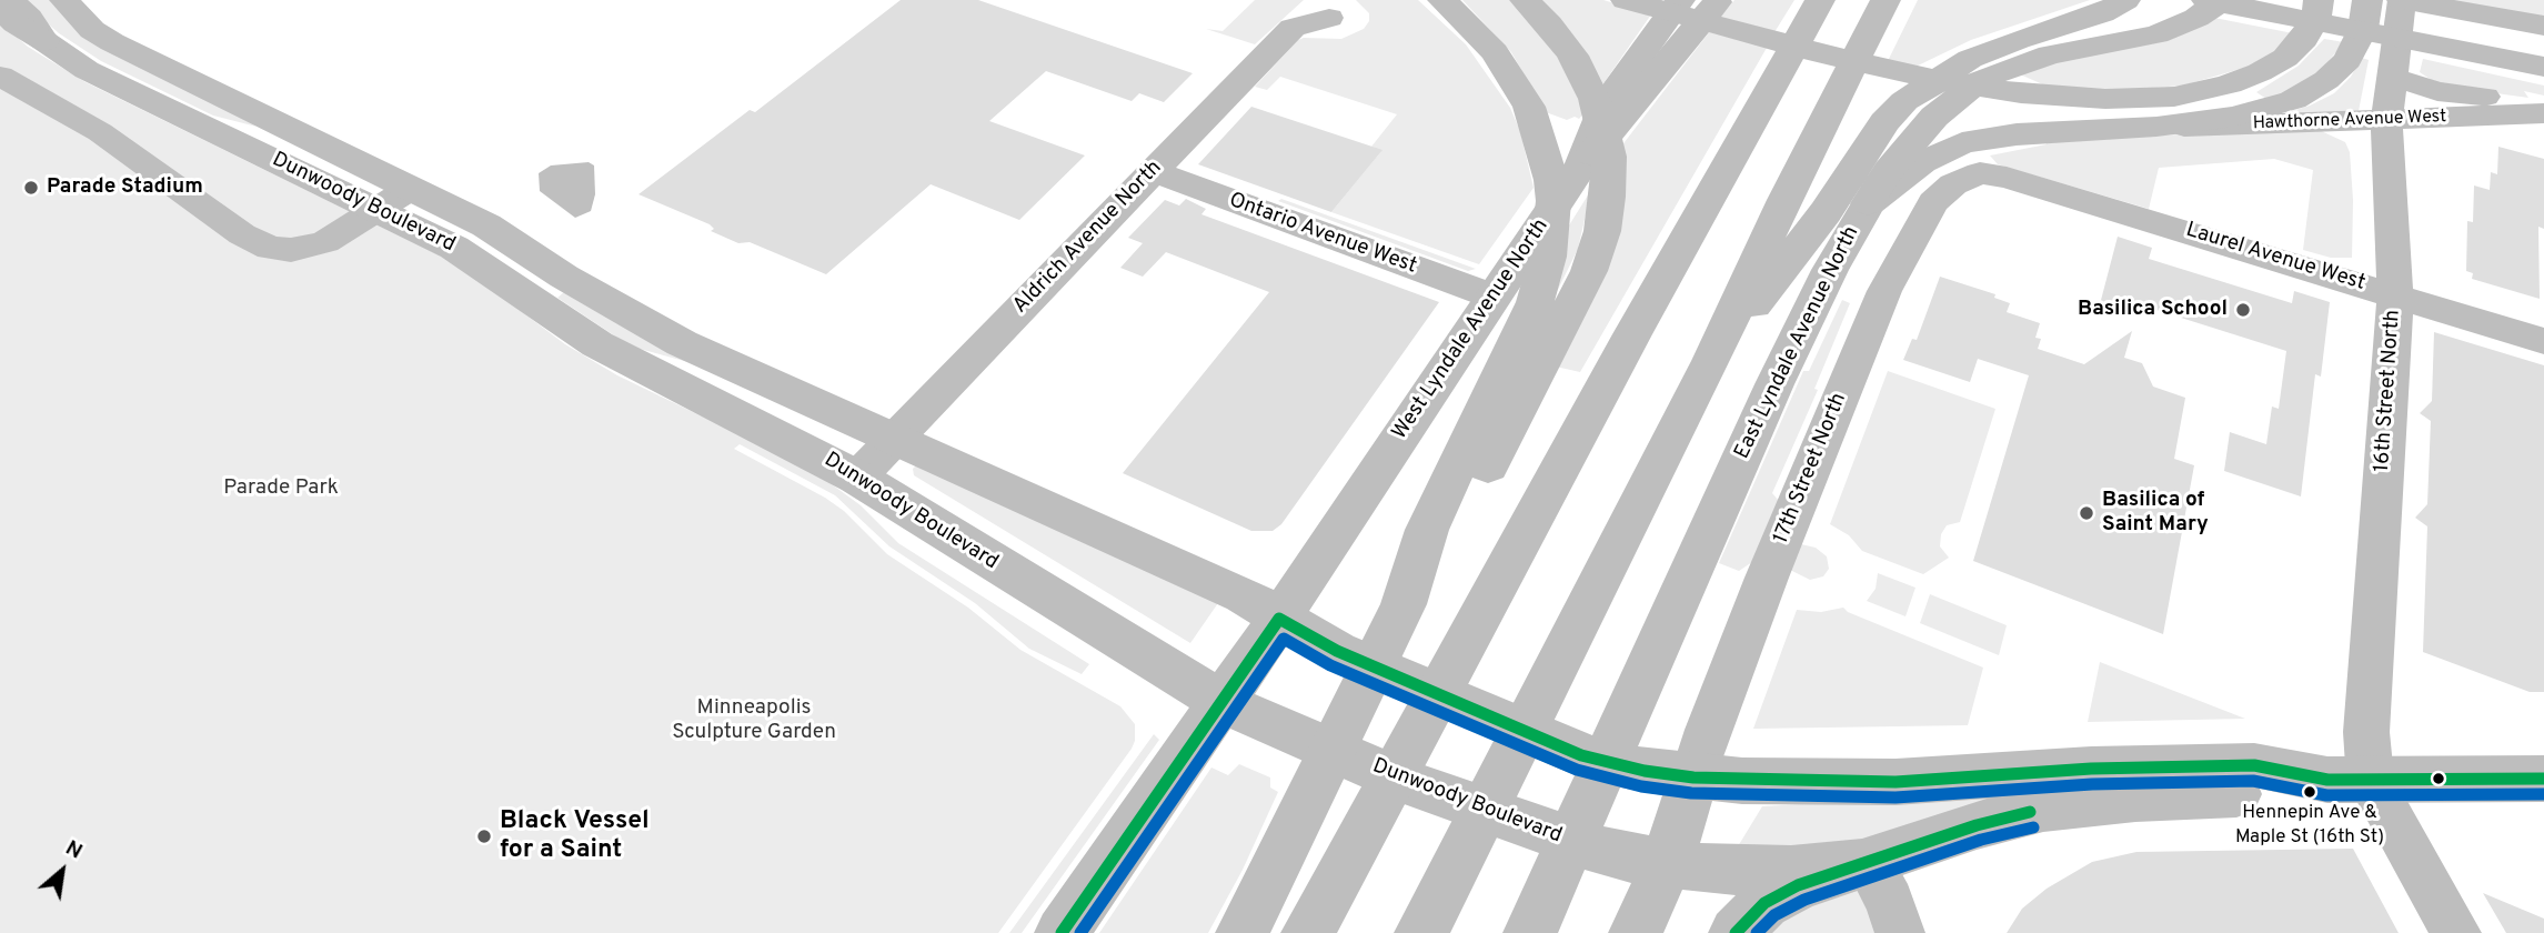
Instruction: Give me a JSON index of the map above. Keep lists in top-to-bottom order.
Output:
{
  "streets": {
    "main road": ["Dunwoody Boulevard", "West Lyndale Avenue North", "East Lyndale Avenue North"],
    "street": [
      "Hawthorne Avenue West",
      "Ontario Avenue West",
      "Aldrich Avenue North",
      "Laurel Avenue West",
      "16th Street North",
      "17th Street North"
    ]
  },
  "crossings": [
    ["Hawthorne Avenue West", "East Lyndale Avenue North"],
    ["Hawthorne Avenue West", "16th Street North"],
    ["Dunwoody Boulevard", "Aldrich Avenue North"],
    ["Dunwoody Boulevard", "West Lyndale Avenue North"],
    ["Dunwoody Boulevard", "17th Street North"],
    ["Ontario Avenue West", "Aldrich Avenue North"],
    ["Ontario Avenue West", "West Lyndale Avenue North"],
    ["Laurel Avenue West", "16th Street North"],
    ["Laurel Avenue West", "17th Street North"]
  ],
  "parks": ["Parade Park", "Minneapolis Sculpture Garden"],
  "places": [
    "Parade Stadium",
    "Basilica School",
    "Basilica of Saint Mary",
    "Hennepin Ave & Maple St (16th St)",
    "Black Vessel for a Saint"
  ],
  "north": "top right"
}
